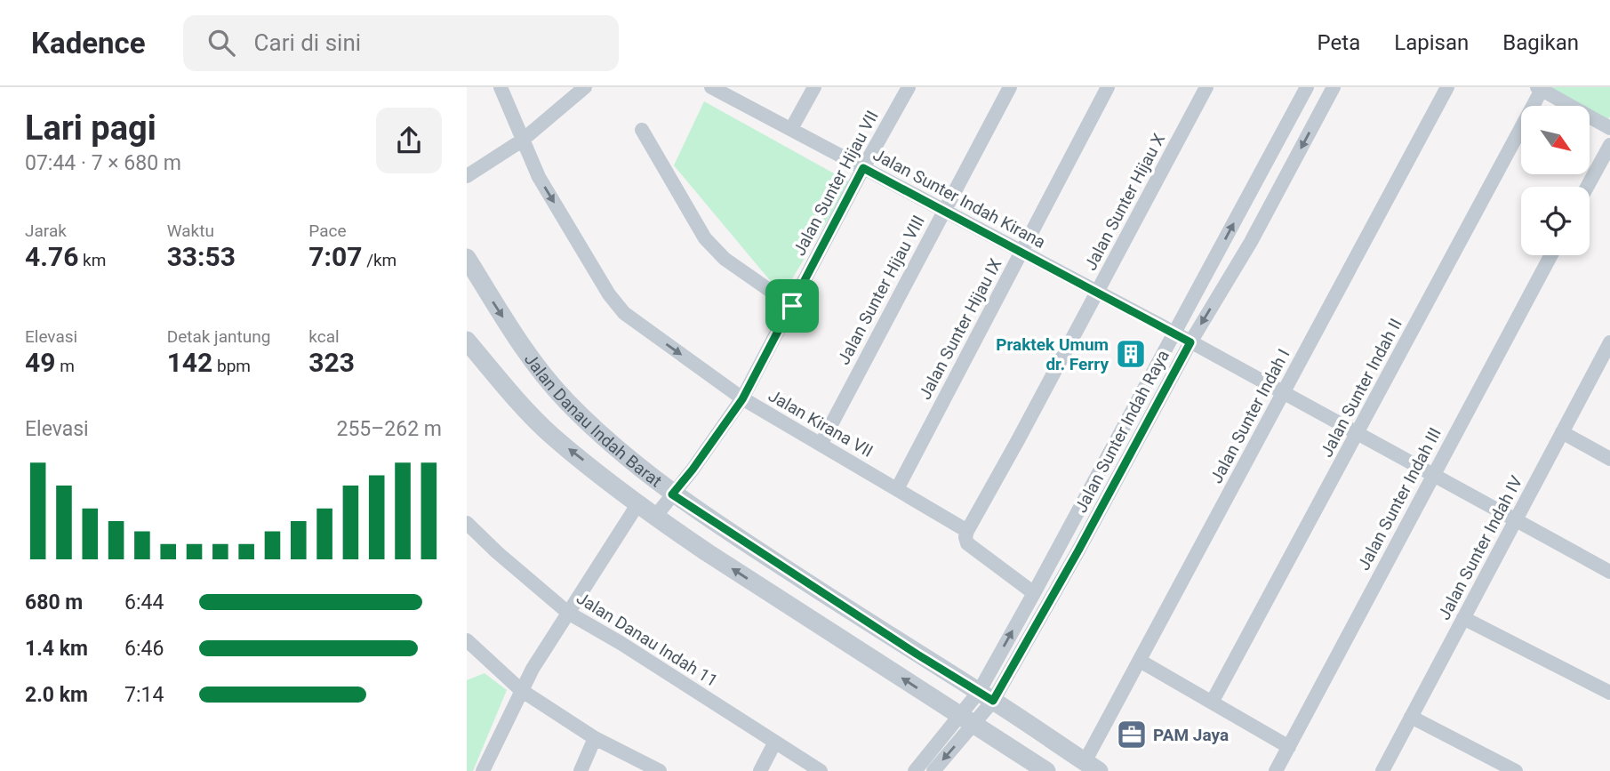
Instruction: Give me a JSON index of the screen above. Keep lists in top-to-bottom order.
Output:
{
  "streets": {
    "street": [
      "Jalan Sunter Hijau VII",
      "Jalan Sunter Indah Kirana",
      "Jalan Sunter Hijau X",
      "Jalan Sunter Hijau VIII",
      "Jalan Sunter Hijau IX",
      "Jalan Sunter Indah II",
      "Jalan Sunter Indah I",
      "Jalan Danau Indah Barat",
      "Jalan Kirana VII",
      "Jalan Sunter Indah Raya",
      "Jalan Sunter Indah III",
      "Jalan Sunter Indah IV",
      "Jalan Danau Indah 11"
    ]
  },
  "crossings": [
    ["Jalan Sunter Hijau VII", "Jalan Sunter Indah Kirana"],
    ["Jalan Sunter Hijau VII", "Jalan Danau Indah Barat"],
    ["Jalan Sunter Hijau VII", "Jalan Kirana VII"],
    ["Jalan Sunter Indah Kirana", "Jalan Sunter Hijau X"],
    ["Jalan Sunter Indah Kirana", "Jalan Sunter Hijau VIII"],
    ["Jalan Sunter Indah Kirana", "Jalan Sunter Hijau IX"],
    ["Jalan Sunter Indah Kirana", "Jalan Sunter Indah II"],
    ["Jalan Sunter Indah Kirana", "Jalan Sunter Indah I"],
    ["Jalan Sunter Indah Kirana", "Jalan Sunter Indah Raya"],
    ["Jalan Sunter Indah Kirana", "Jalan Sunter Indah III"],
    ["Jalan Sunter Indah Kirana", "Jalan Sunter Indah IV"],
    ["Jalan Sunter Hijau X", "Jalan Kirana VII"],
    ["Jalan Sunter Hijau VIII", "Jalan Kirana VII"],
    ["Jalan Sunter Hijau IX", "Jalan Kirana VII"],
    ["Jalan Sunter Indah I", "Jalan Danau Indah Barat"],
    ["Jalan Danau Indah Barat", "Jalan Sunter Indah Raya"],
    ["Jalan Kirana VII", "Jalan Sunter Indah Raya"]
  ],
  "places": {
    "building": ["Praktek Umum dr. Ferry"],
    "office": ["PAM Jaya"]
  },
  "north": "bottom right",
  "page": {
    "header": "Kadence",
    "search": "Cari di sini",
    "nav": ["Peta", "Lapisan", "Bagikan"],
    "heading": ["Lari pagi", "07:44 · 7 × 680 m"],
    "stats": [
      ["Jarak", "4.76 km"],
      ["Waktu", "33:53"],
      ["Pace", "7:07 /km"],
      ["Elevasi", "49 m"],
      ["Detak jantung", "142 bpm"],
      ["kcal", "323"]
    ],
    "chart": ["Elevasi", "255–262 m"],
    "list": [
      {
        "name": "680 m",
        "note": "6:44"
      },
      {
        "name": "1.4 km",
        "note": "6:46"
      },
      {
        "name": "2.0 km",
        "note": "7:14"
      }
    ]
  }
}
